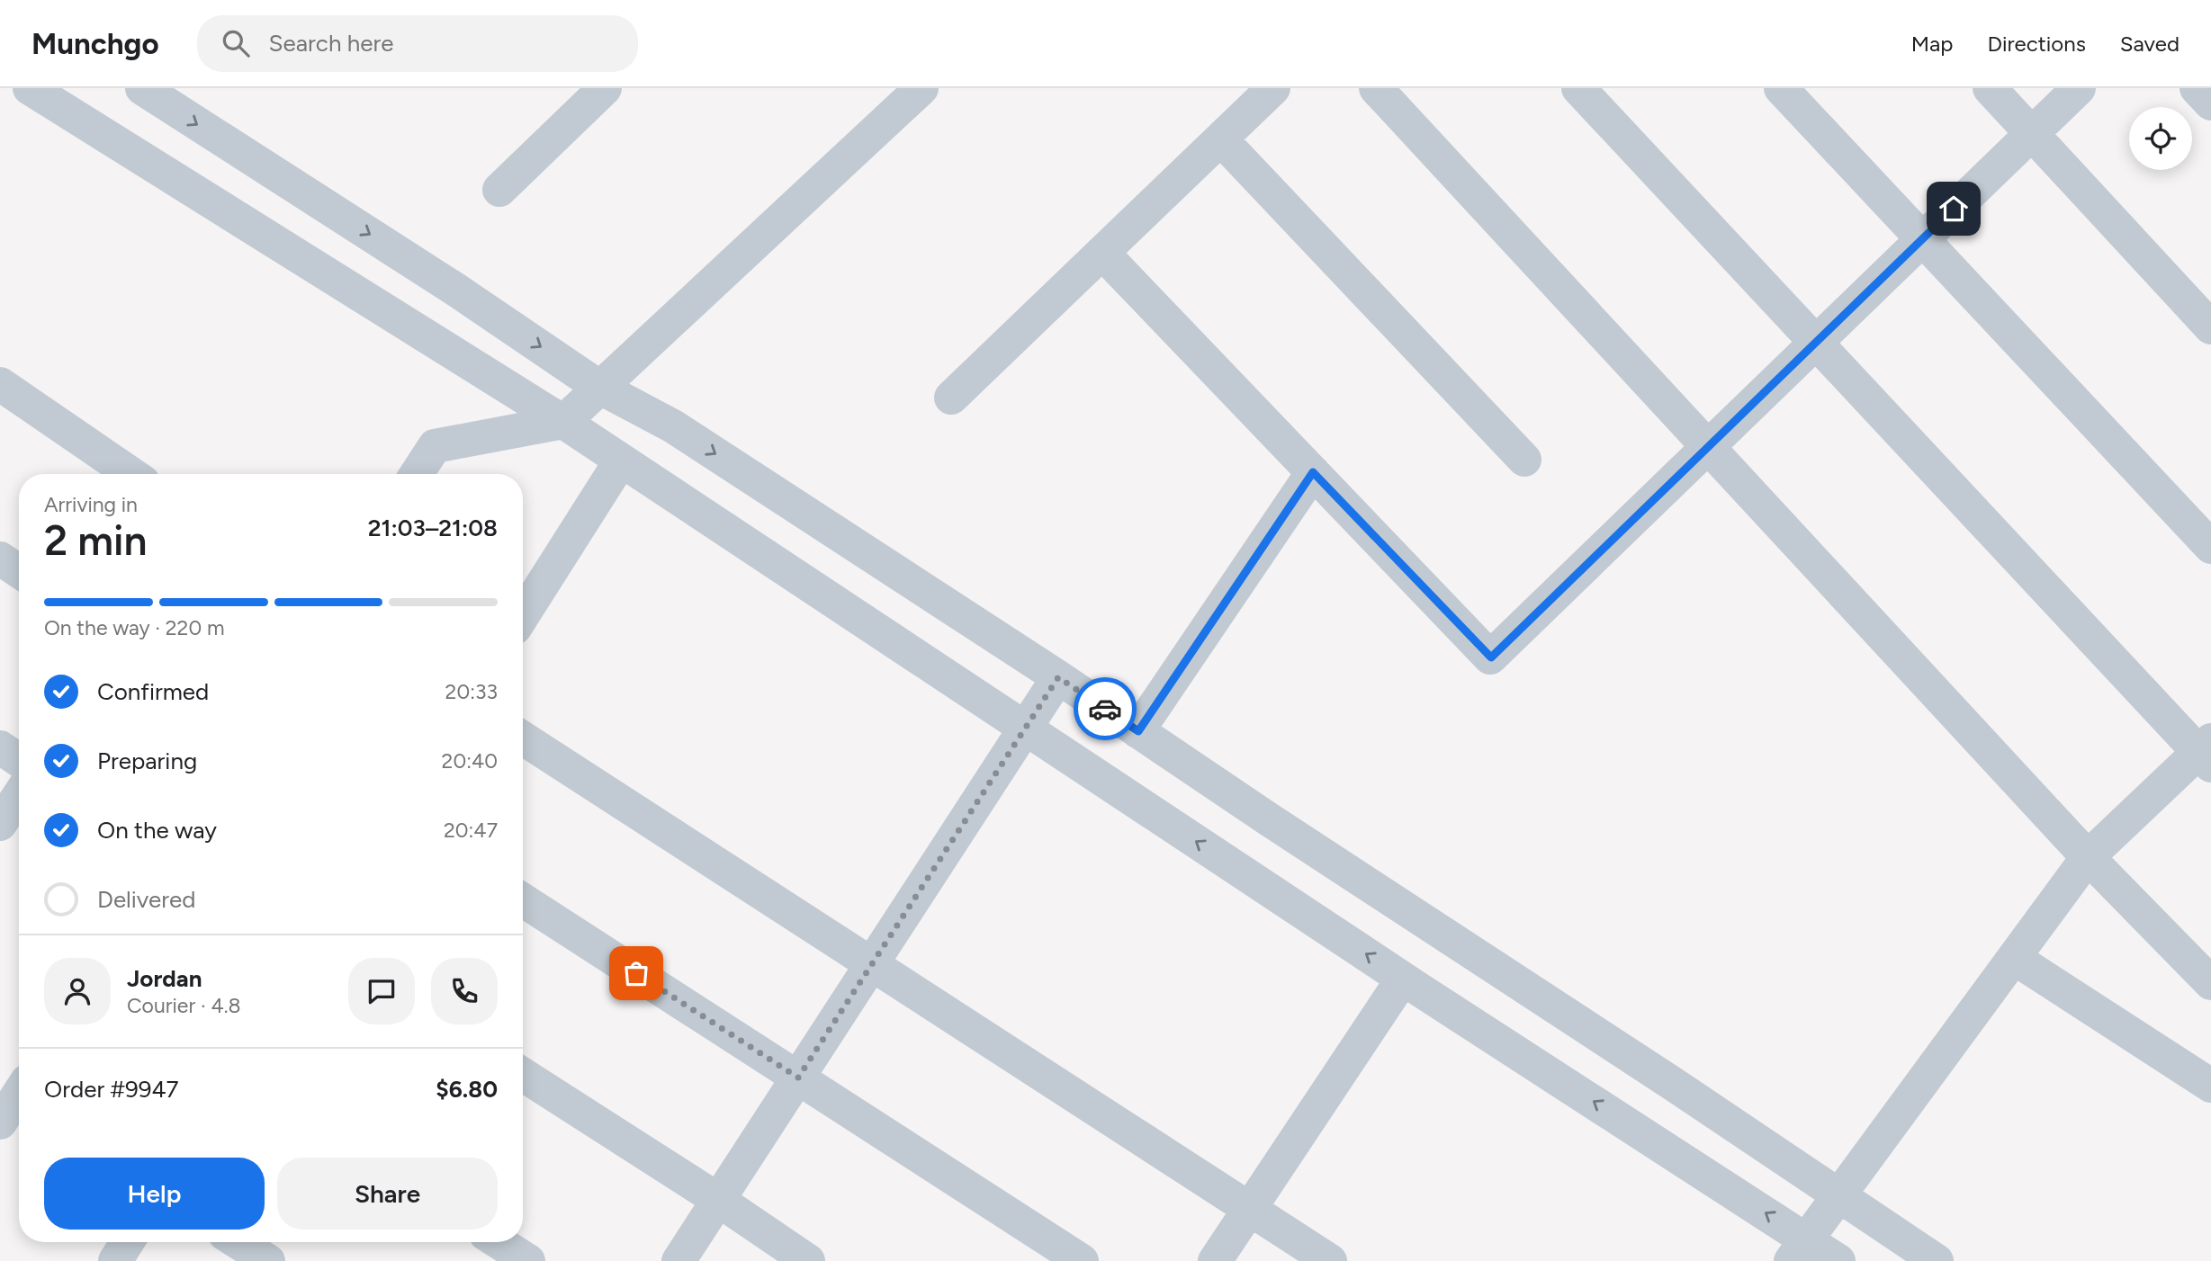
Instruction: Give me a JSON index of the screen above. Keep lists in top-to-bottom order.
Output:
{
  "page": {
    "header": "Munchgo",
    "search": "Search here",
    "nav": ["Map", "Directions", "Saved"],
    "heading": ["2 min", "Arriving in", "21:03–21:08"],
    "panel": [
      "Jordan",
      "Courier · 4.8",
      "Order #9947",
      "$6.80"
    ],
    "bar": "On the way · 220 m",
    "list": [
      ["Confirmed", "20:33"],
      ["Preparing", "20:40"],
      ["On the way", "20:47"],
      "Delivered"
    ],
    "buttons": ["Help", "Share"]
  }
}
